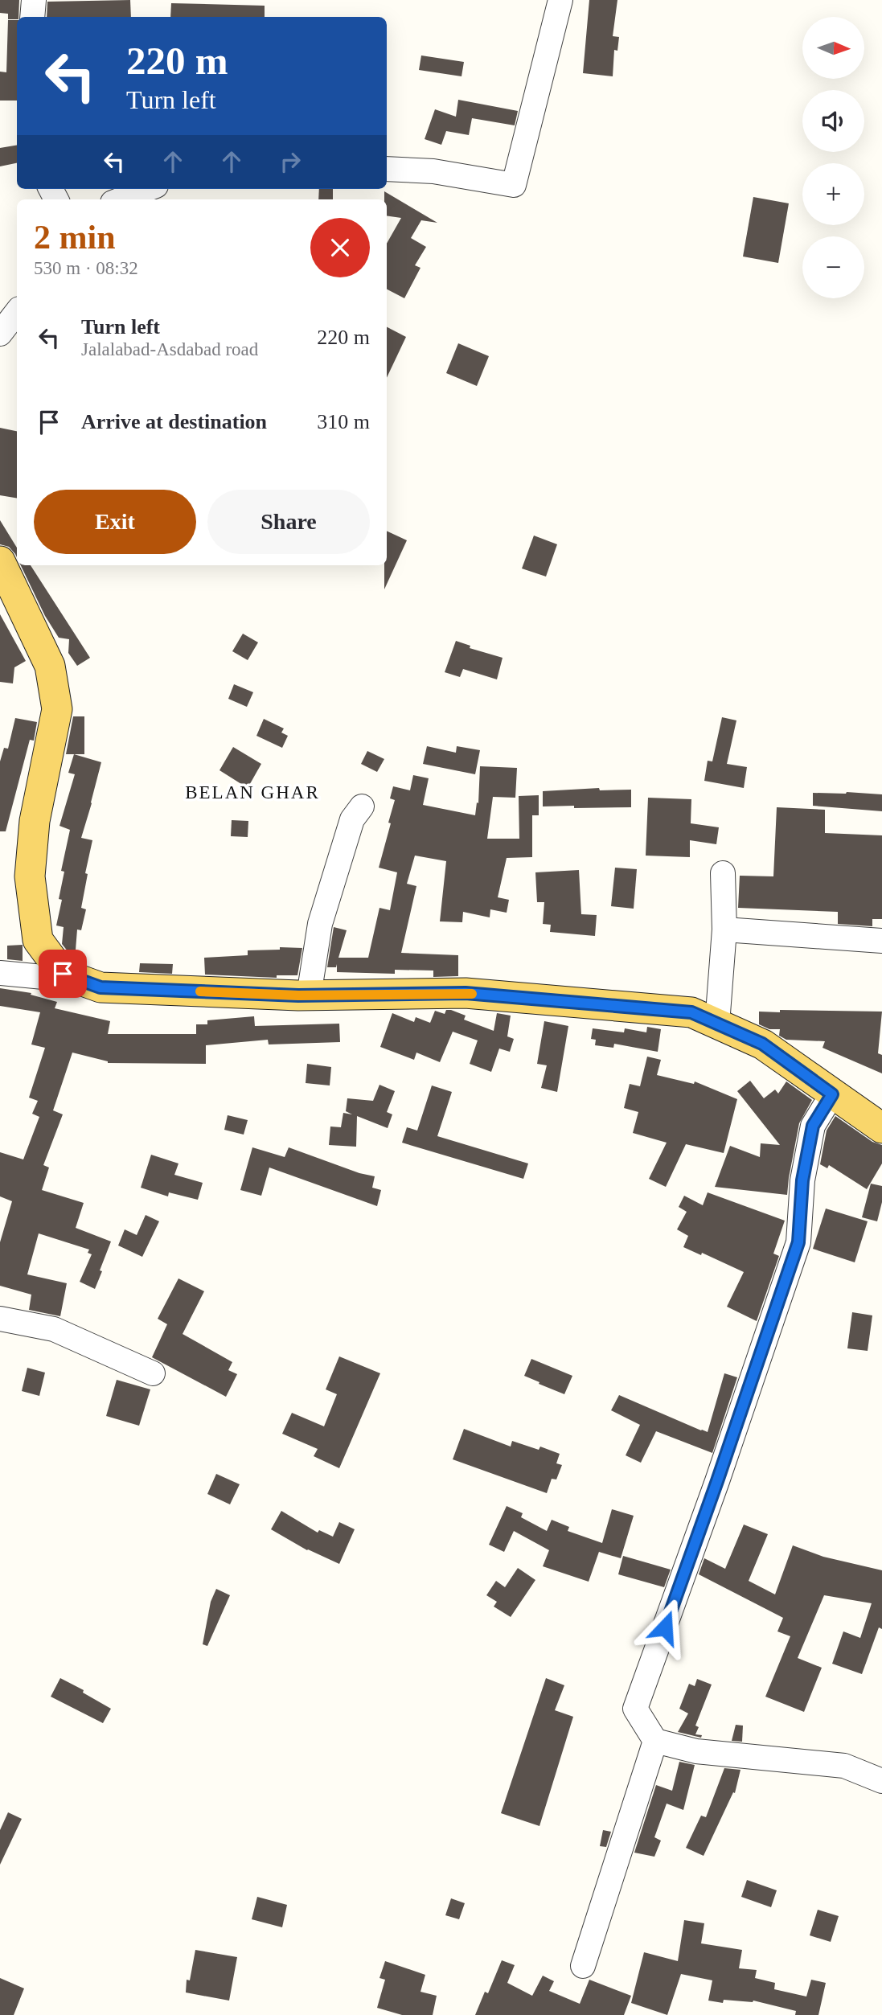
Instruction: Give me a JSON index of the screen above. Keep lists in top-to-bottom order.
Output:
{
  "districts": ["BELAN GHAR"],
  "north": "right",
  "page": {
    "map_buttons": ["+", "−"],
    "turn": ["220 m", "Turn left"],
    "heading": ["2 min", "530 m · 08:32"],
    "list": [
      {
        "name": "Turn left",
        "note": "Jalalabad-Asdabad road",
        "value": "220 m"
      },
      {
        "name": "Arrive at destination",
        "value": "310 m"
      }
    ],
    "buttons": ["Exit", "Share"]
  }
}
